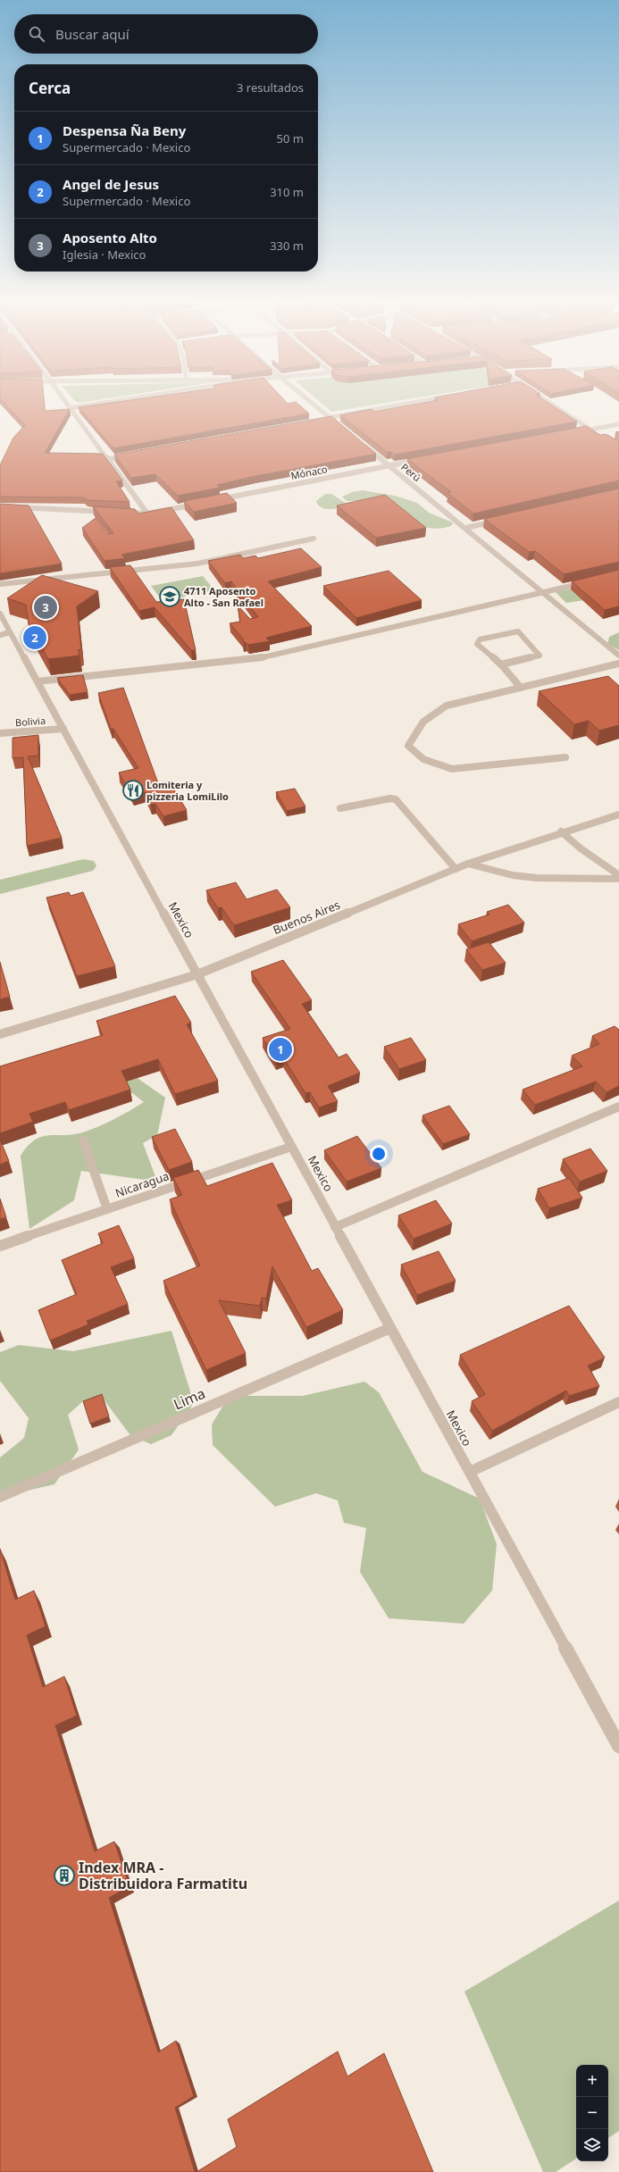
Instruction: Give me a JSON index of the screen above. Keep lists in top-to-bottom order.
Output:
{
  "streets": {
    "street": [
      "Mónaco",
      "Perú",
      "Bolivia",
      "Buenos Aires",
      "Mexico",
      "Nicaragua",
      "Lima"
    ]
  },
  "crossings": [
    ["Mónaco", "Perú"],
    ["Bolivia", "Mexico"],
    ["Buenos Aires", "Mexico"],
    ["Mexico", "Nicaragua"],
    ["Mexico", "Lima"]
  ],
  "places": {
    "school or university": ["4711 Aposento Alto - San Rafael"],
    "restaurant": ["Lomiteria y pizzeria LomiLilo"],
    "building": ["Index MRA - Distribuidora Farmatitu"]
  },
  "page": {
    "search": "Buscar aquí",
    "heading": ["Cerca", "3 resultados"],
    "list": [
      {
        "mark": "1",
        "name": "Despensa Ña Beny",
        "note": "Supermercado · Mexico",
        "value": "50 m"
      },
      {
        "mark": "2",
        "name": "Angel de Jesus",
        "note": "Supermercado · Mexico",
        "value": "310 m"
      },
      {
        "mark": "3",
        "name": "Aposento Alto",
        "note": "Iglesia · Mexico",
        "value": "330 m"
      }
    ],
    "pins": ["3", "2", "1"],
    "map_buttons": ["+", "−"]
  }
}
